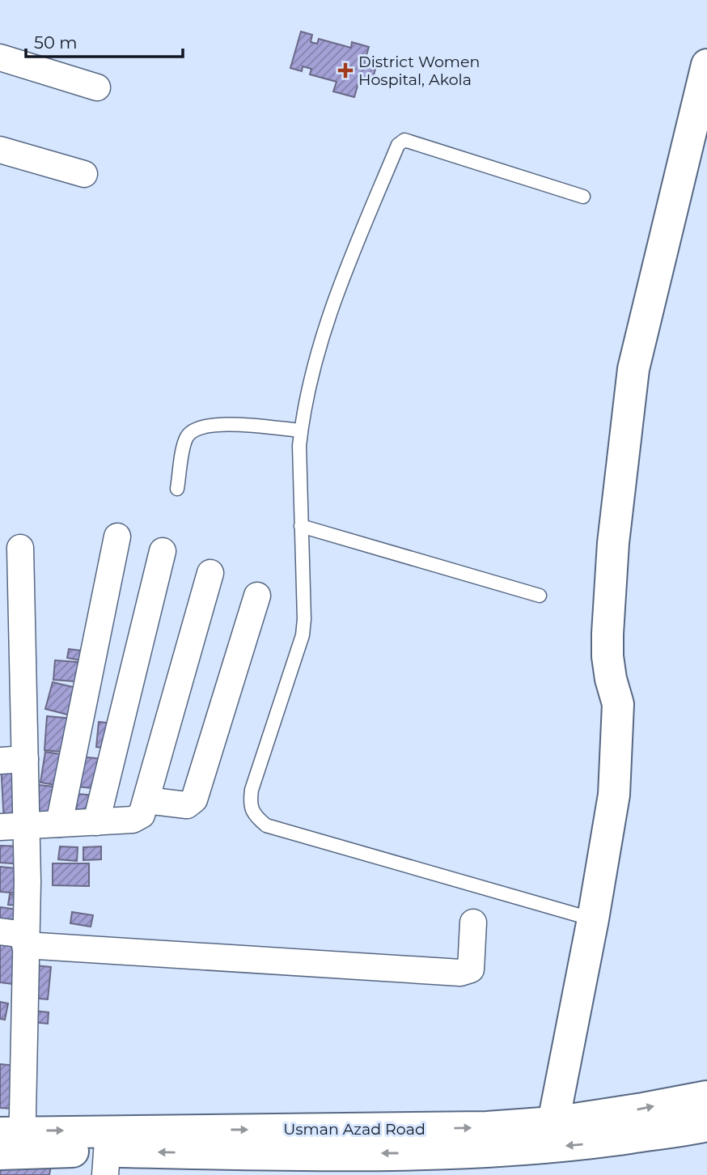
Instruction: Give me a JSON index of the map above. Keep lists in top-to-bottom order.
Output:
{
  "streets": {
    "main road": ["Usman Azad Road"]
  },
  "places": {
    "health": ["District Women Hospital, Akola"]
  },
  "scale_bar": "50 m"
}
